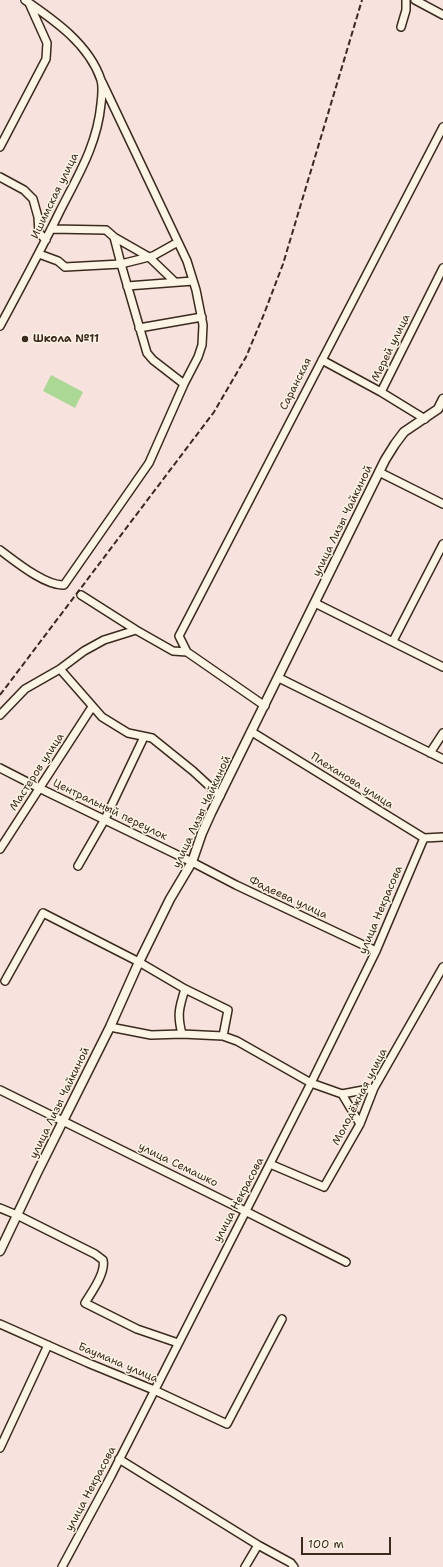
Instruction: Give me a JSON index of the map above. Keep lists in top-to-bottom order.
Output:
{
  "streets": {
    "street": [
      "Ишимская улица",
      "Мерей улица",
      "Саранская",
      "улица Лизы Чайкиной",
      "Мастеров улица",
      "Плеханова улица",
      "Центральный переулок",
      "Фадеева улица",
      "улица Некрасова",
      "Молодёжная улица",
      "улица Семашко",
      "Баумана улица"
    ]
  },
  "crossings": [
    ["Мерей улица", "улица Лизы Чайкиной"],
    ["улица Лизы Чайкиной", "Плеханова улица"],
    ["улица Лизы Чайкиной", "Центральный переулок"],
    ["улица Лизы Чайкиной", "Фадеева улица"],
    ["улица Лизы Чайкиной", "улица Семашко"],
    ["Мастеров улица", "Центральный переулок"],
    ["Плеханова улица", "улица Некрасова"],
    ["Центральный переулок", "Фадеева улица"],
    ["Фадеева улица", "улица Некрасова"],
    ["улица Некрасова", "Молодёжная улица"],
    ["улица Некрасова", "улица Семашко"],
    ["улица Некрасова", "Баумана улица"]
  ],
  "places": ["Школа №11"],
  "scale_bar": "100 m"
}
